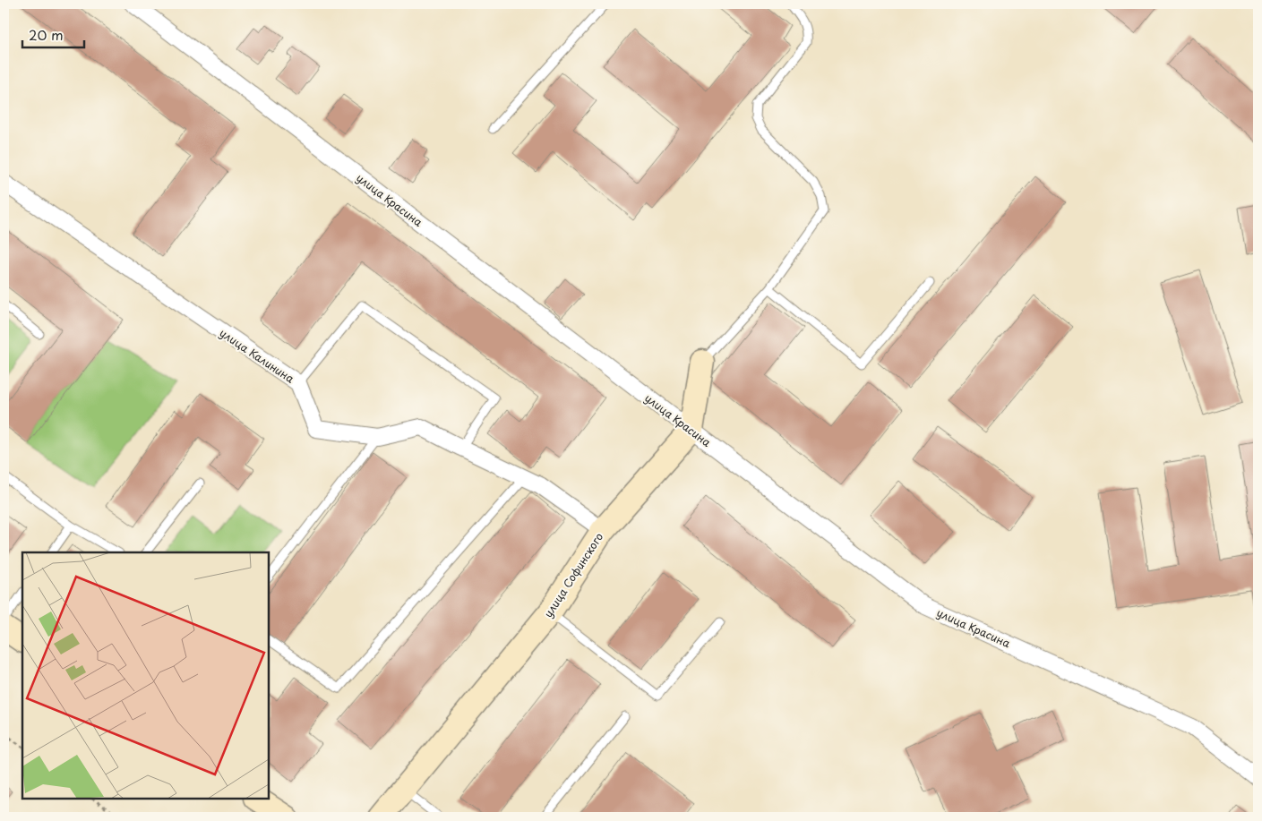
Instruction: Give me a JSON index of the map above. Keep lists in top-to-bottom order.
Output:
{
  "streets": {
    "street": ["улица Красина", "улица Калинина", "улица Софинского"]
  },
  "crossings": [
    ["улица Красина", "улица Софинского"],
    ["улица Калинина", "улица Софинского"]
  ],
  "scale_bar": "20 m"
}
